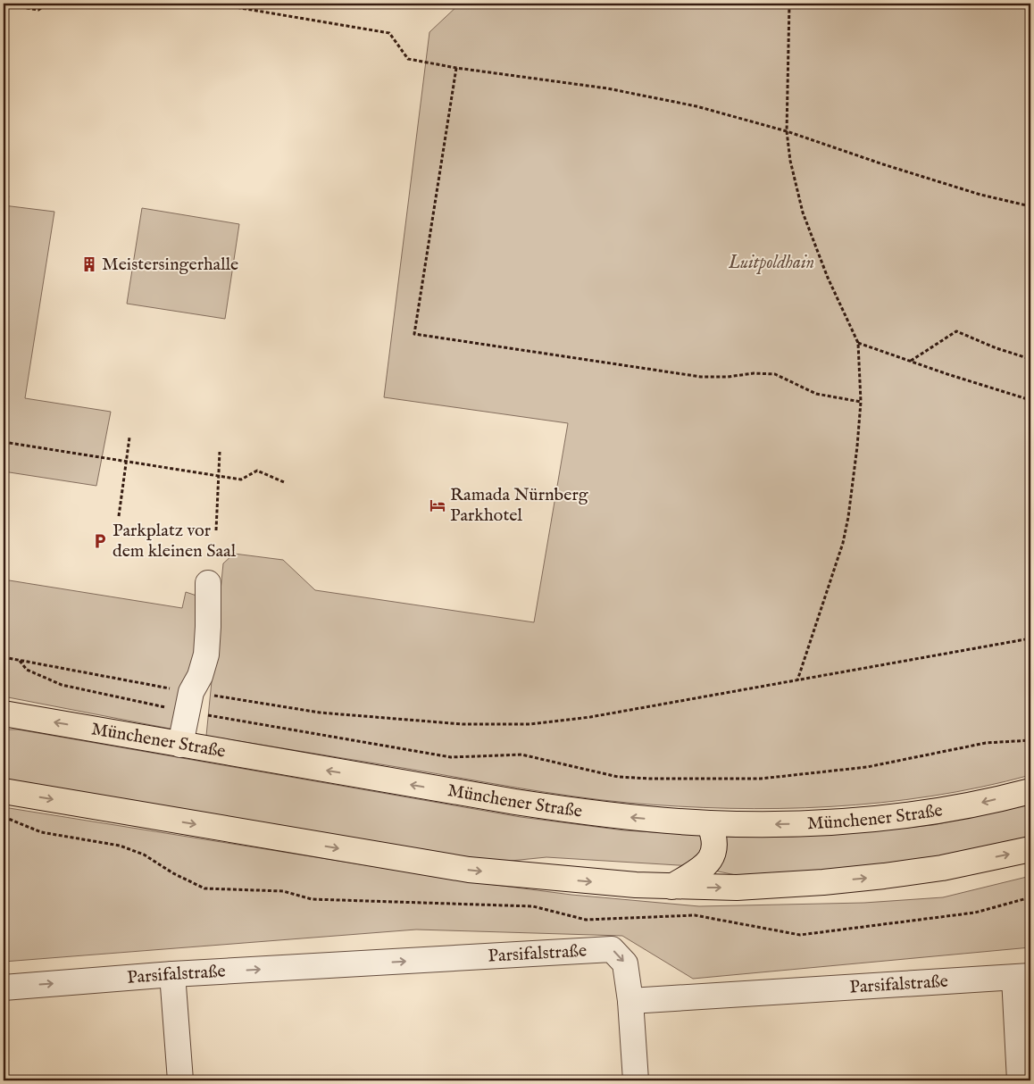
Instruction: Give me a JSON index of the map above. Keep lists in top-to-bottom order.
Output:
{
  "streets": {
    "main road": ["Münchener Straße"],
    "street": ["Parsifalstraße"]
  },
  "one_way": ["Parsifalstraße"],
  "parks": ["Luitpoldhain"],
  "places": {
    "building": ["Meistersingerhalle"],
    "hotel": ["Ramada Nürnberg Parkhotel"],
    "parking": ["Parkplatz vor dem kleinen Saal"]
  }
}
